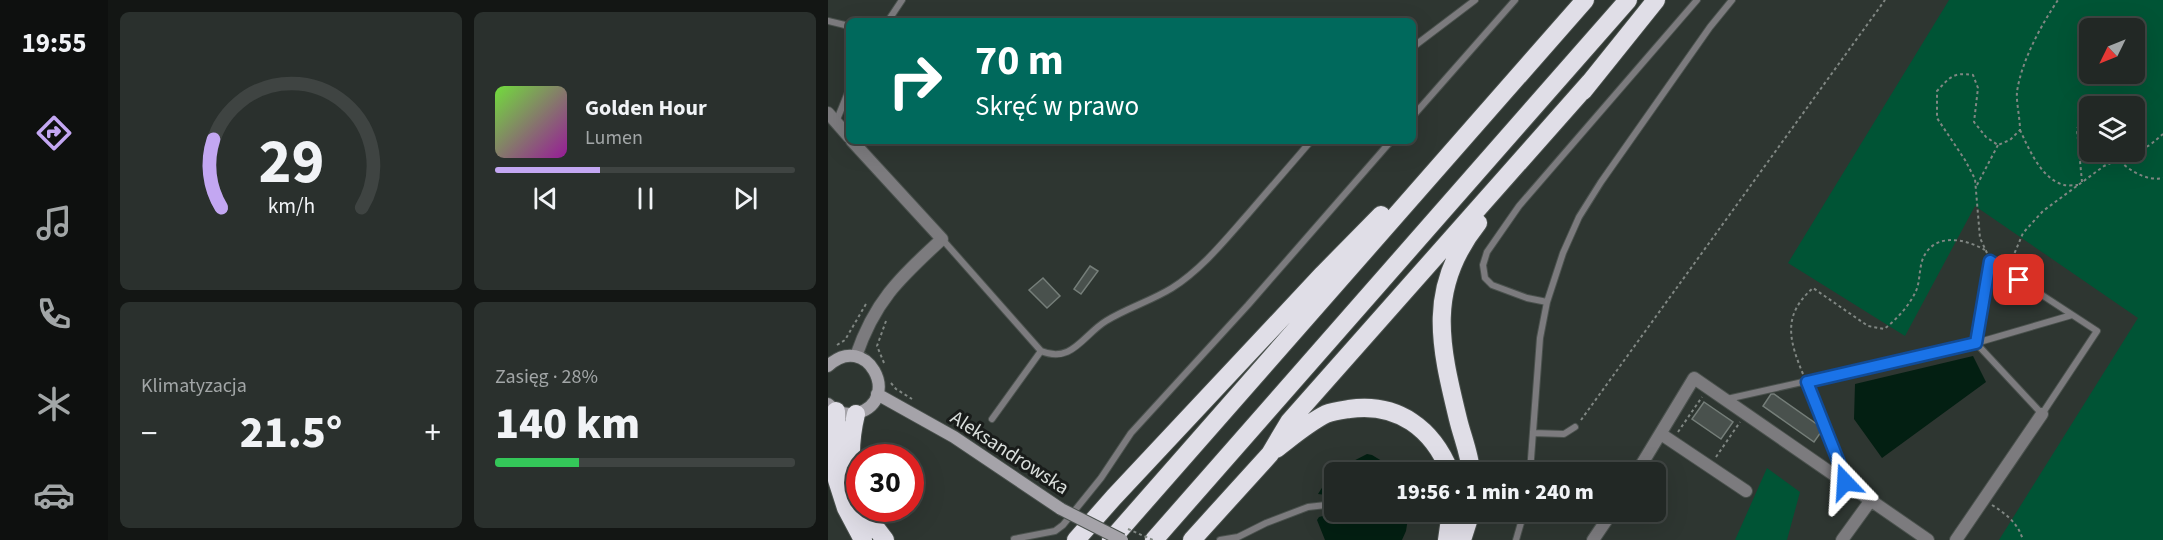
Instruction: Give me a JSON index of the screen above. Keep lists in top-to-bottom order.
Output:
{
  "streets": {
    "main road": ["Aleksandrowska"]
  },
  "north": "bottom left",
  "page": {
    "tabs": "19:55",
    "turn": ["70 m", "Skręć w prawo"],
    "song": ["Golden Hour", "Lumen"],
    "tile": [
      "Klimatyzacja",
      ["Zasięg · 28%", "140 km"]
    ],
    "heat": ["−", "21.5°", "+"],
    "limit": "30",
    "trip": "19:56 · 1 min · 240 m",
    "gauge": ["29", "km/h"]
  }
}
